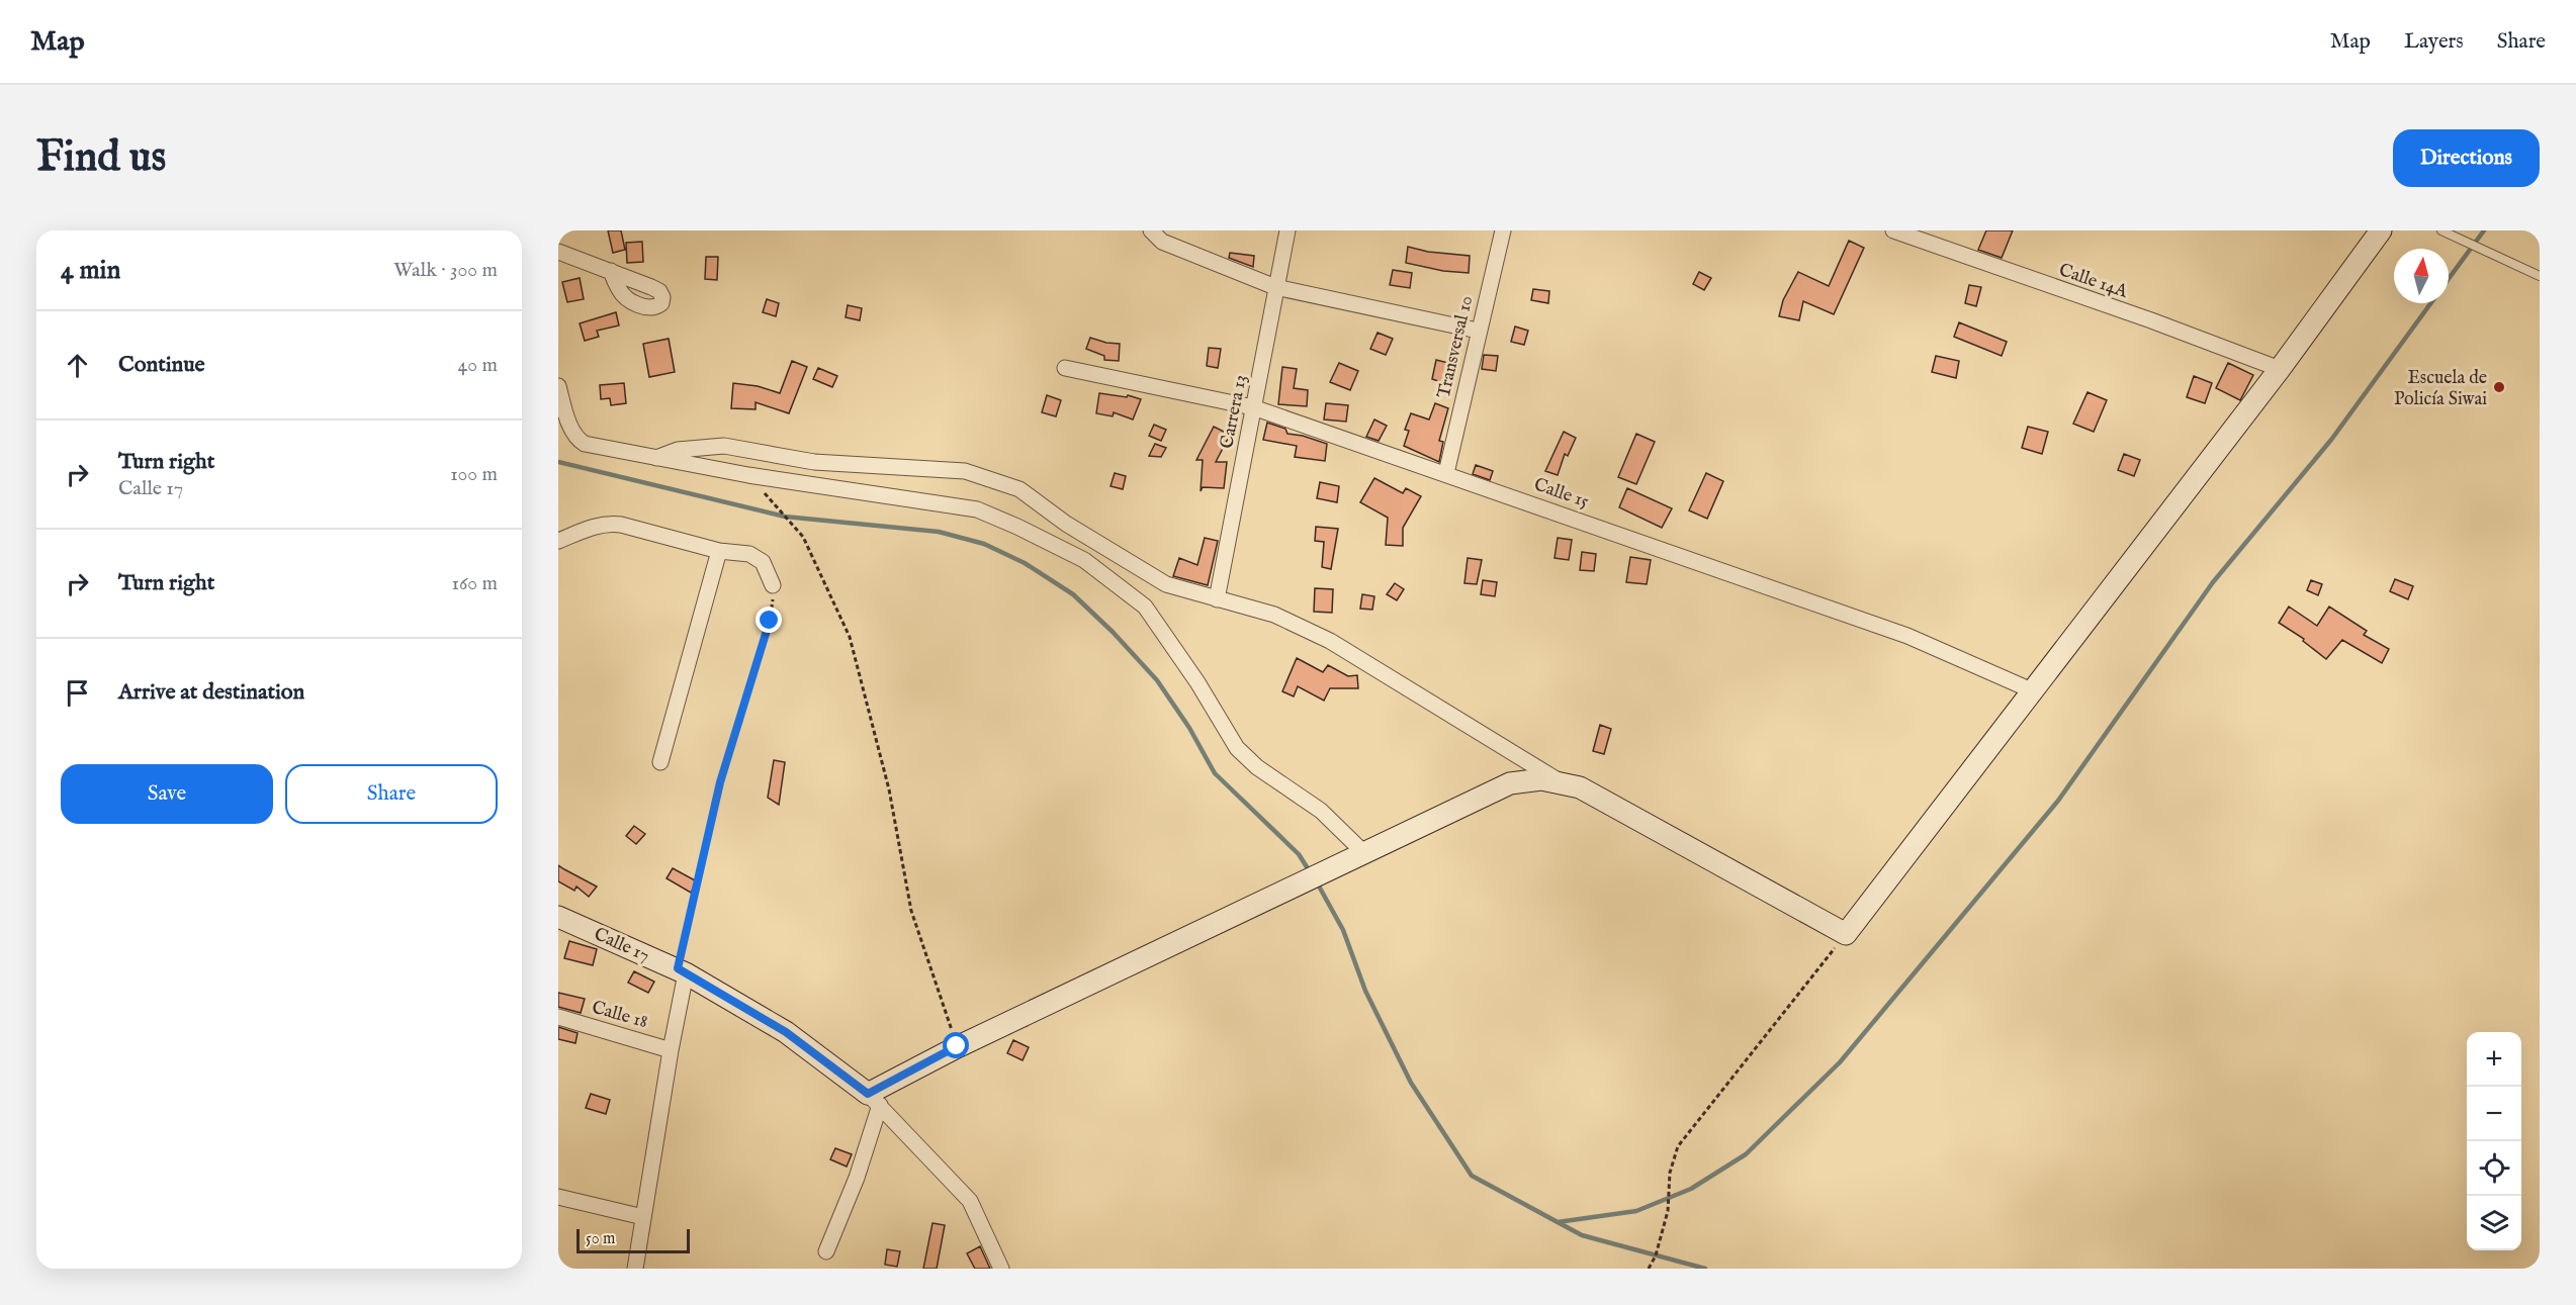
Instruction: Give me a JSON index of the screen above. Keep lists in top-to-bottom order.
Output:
{
  "streets": {
    "street": [
      "Calle 14A",
      "Transversal 10",
      "Carrera 13",
      "Calle 15",
      "Calle 17",
      "Calle 18"
    ]
  },
  "crossings": [
    ["Transversal 10", "Calle 15"],
    ["Carrera 13", "Calle 15"]
  ],
  "places": ["Escuela de Policía Siwai"],
  "scale_bar": "50 m",
  "north": "top",
  "page": {
    "header": "Map",
    "nav": ["Map", "Layers", "Share"],
    "buttons": [
      "Directions",
      ["Save", "Share"]
    ],
    "title": "Find us",
    "heading": ["4 min", "Walk · 300 m"],
    "list": [
      ["Continue", "40 m"],
      ["Turn right", "Calle 17", "100 m"],
      ["Turn right", "160 m"],
      "Arrive at destination"
    ],
    "map_buttons": ["+", "−"],
    "scale": "50 m"
  }
}
